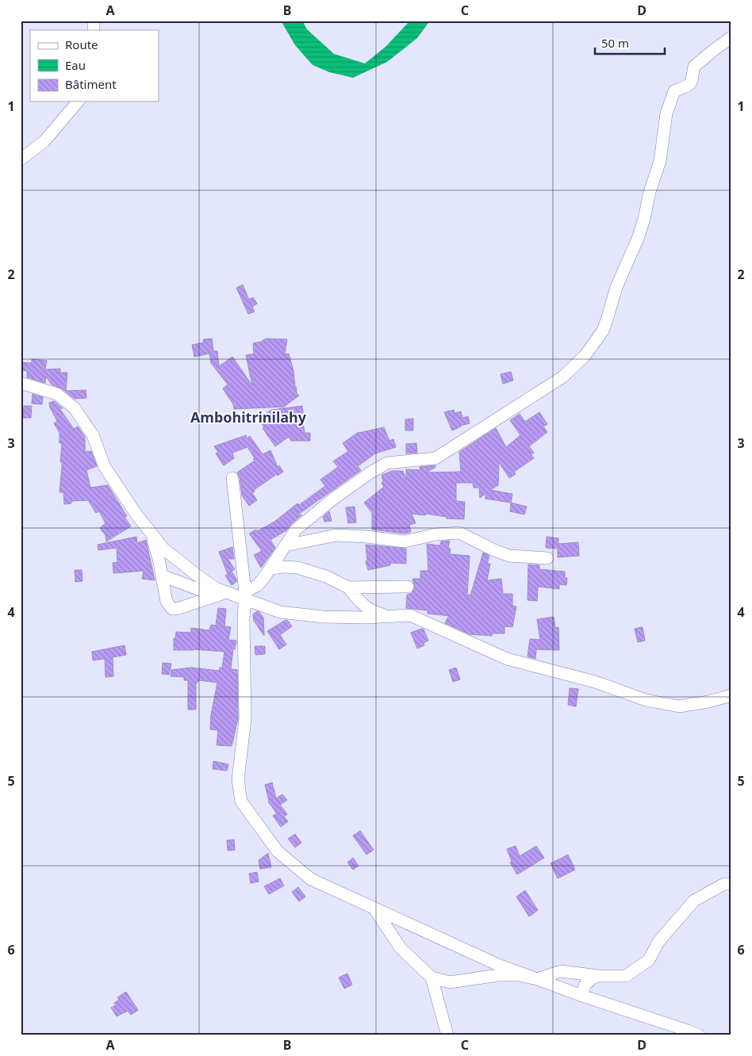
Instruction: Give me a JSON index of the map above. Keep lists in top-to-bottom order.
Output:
{
  "districts": ["Ambohitrinilahy"],
  "legend": ["Route", "Eau", "Bâtiment"],
  "scale_bar": "50 m",
  "grid": {
    "columns": [
      "A",
      "B",
      "C",
      "D"
    ],
    "rows": [
      "1",
      "2",
      "3",
      "4",
      "5",
      "6"
    ]
  }
}
